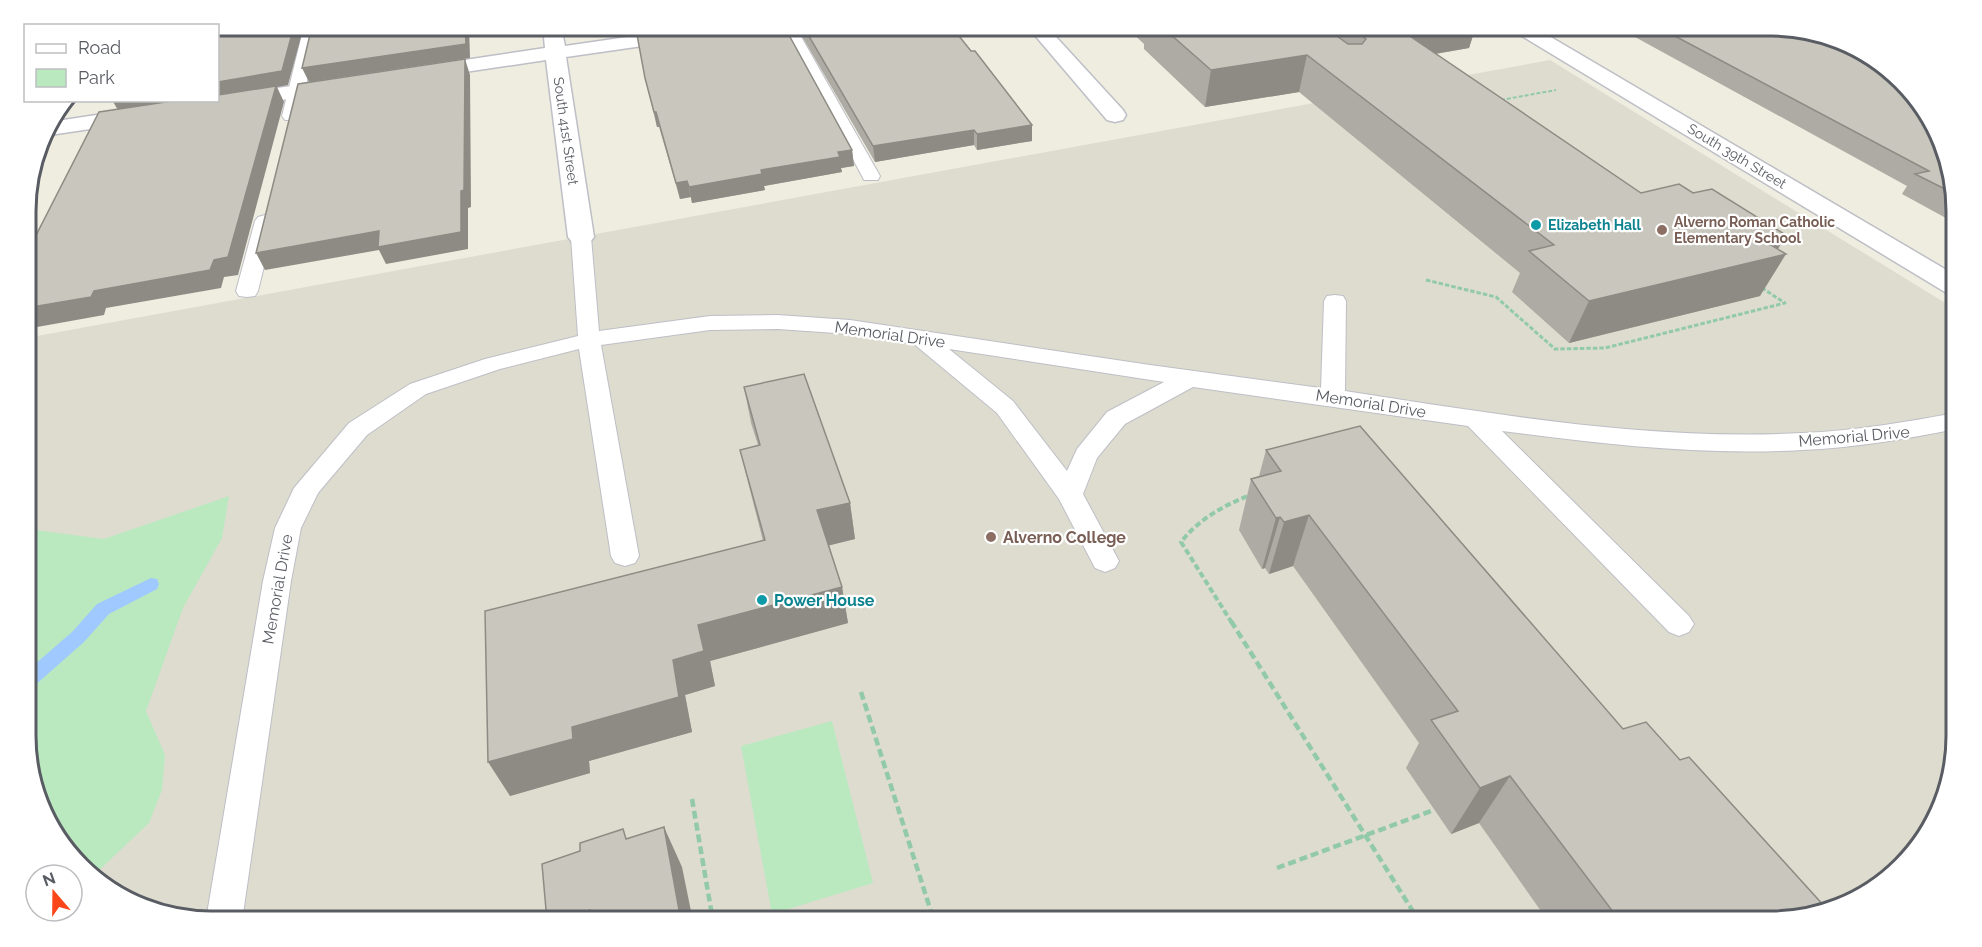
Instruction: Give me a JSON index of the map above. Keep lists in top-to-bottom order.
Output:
{
  "streets": {
    "street": ["South 41st Street", "South 39th Street"],
    "lane": ["Memorial Drive"]
  },
  "places": [
    "Elizabeth Hall",
    "Alverno Roman Catholic Elementary School",
    "Alverno College",
    "Power House"
  ],
  "legend": ["Road", "Park"],
  "north": "top"
}
